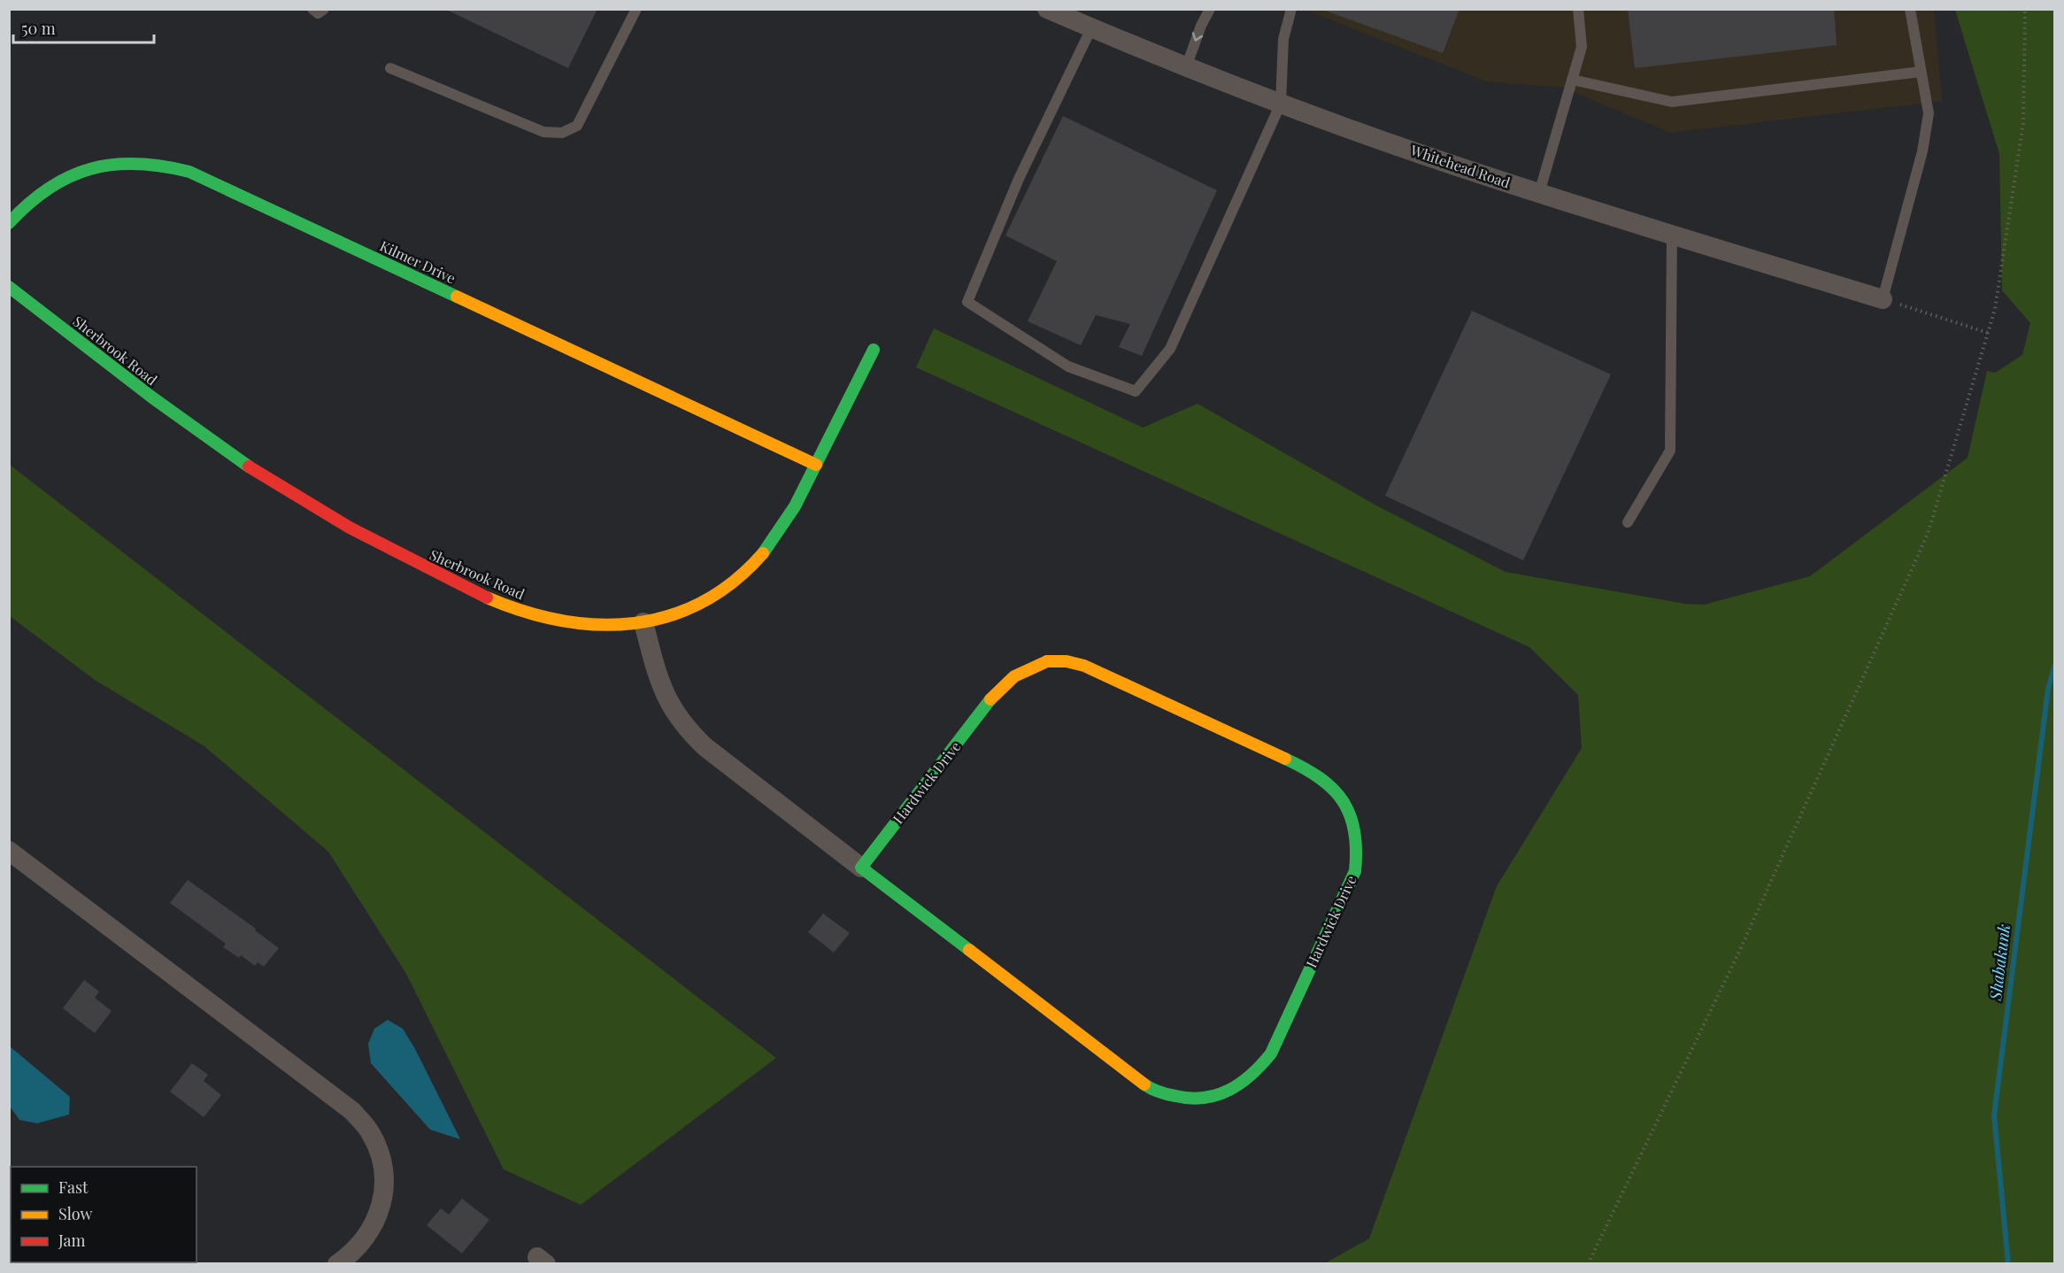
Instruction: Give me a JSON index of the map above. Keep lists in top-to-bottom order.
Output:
{
  "streets": {
    "street": [
      "Whitehead Road",
      "Kilmer Drive",
      "Sherbrook Road",
      "Hardwick Drive"
    ]
  },
  "crossings": [
    ["Kilmer Drive", "Sherbrook Road"],
    ["Sherbrook Road", "Hardwick Drive"]
  ],
  "water": ["Shabakunk"],
  "legend": ["Fast", "Slow", "Jam"],
  "scale_bar": "50 m"
}
